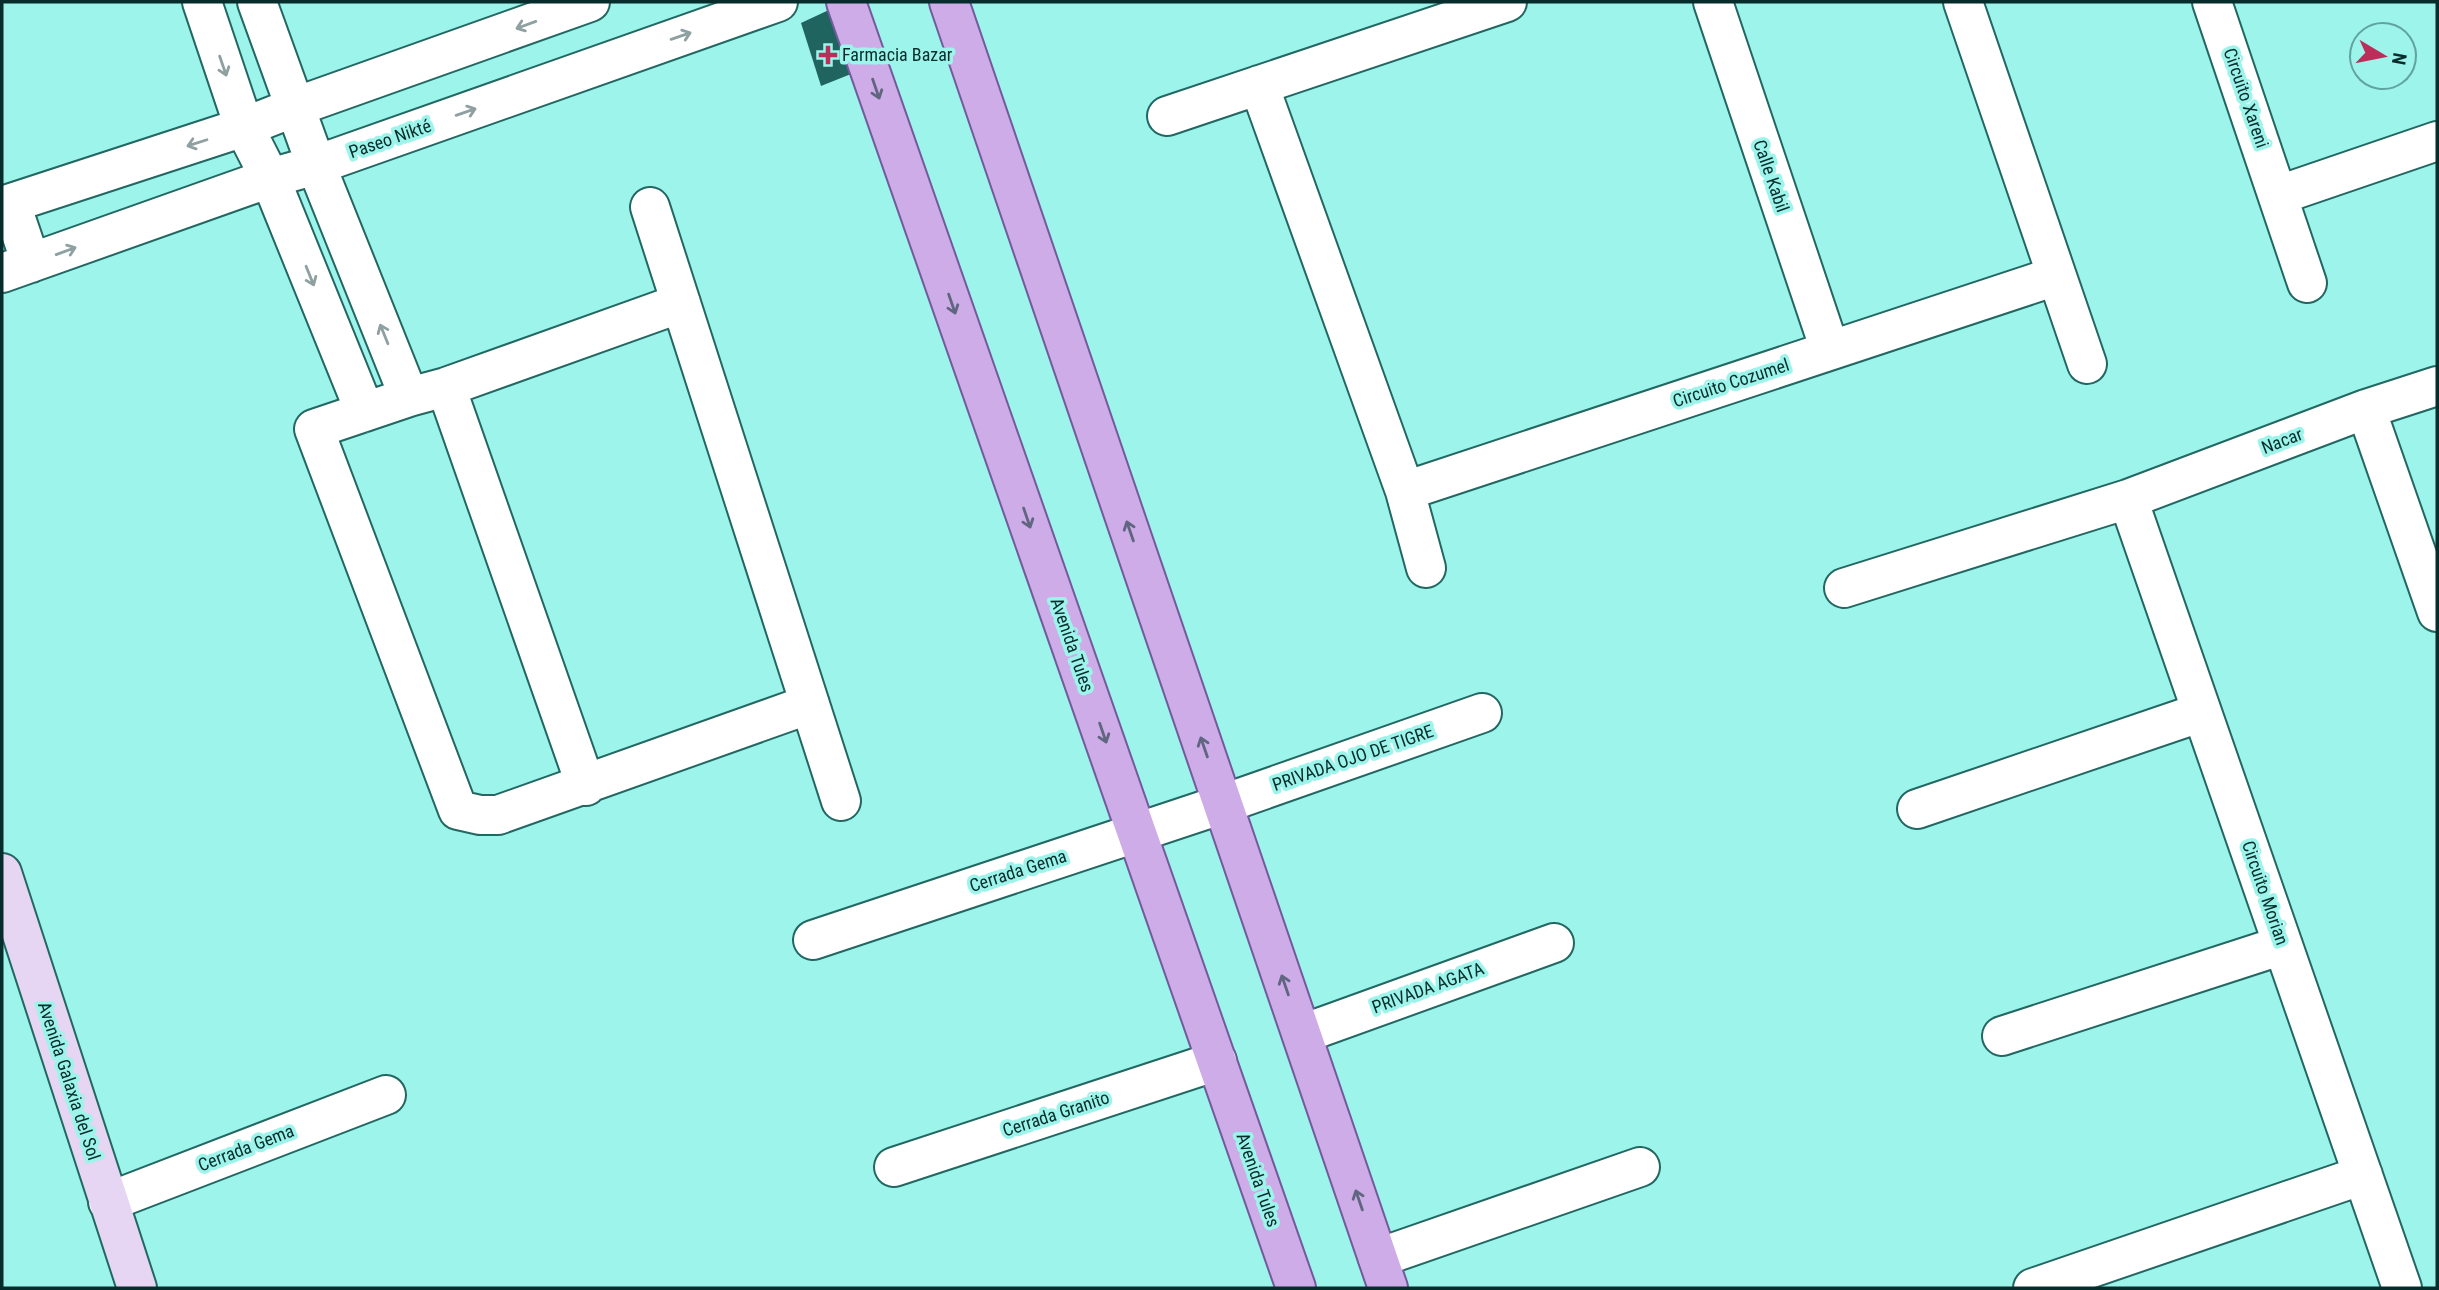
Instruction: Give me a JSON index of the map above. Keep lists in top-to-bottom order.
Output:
{
  "streets": {
    "main road": ["Avenida Tules", "Avenida Galaxia del Sol"],
    "street": [
      "Circuito Xareni",
      "Paseo Nikté",
      "Calle Kabil",
      "Circuito Cozumel",
      "Nacar",
      "PRIVADA OJO DE TIGRE",
      "Cerrada Gema",
      "Circuito Morian",
      "PRIVADA AGATA",
      "Cerrada Granito"
    ]
  },
  "crossings": [
    ["Calle Kabil", "Circuito Cozumel"],
    ["Nacar", "Circuito Morian"],
    ["Avenida Tules", "Cerrada Gema"],
    ["Avenida Tules", "Cerrada Granito"],
    ["PRIVADA OJO DE TIGRE", "Cerrada Gema"],
    ["Cerrada Gema", "Avenida Galaxia del Sol"]
  ],
  "places": {
    "health": ["Farmacia Bazar"]
  },
  "north": "right"
}
